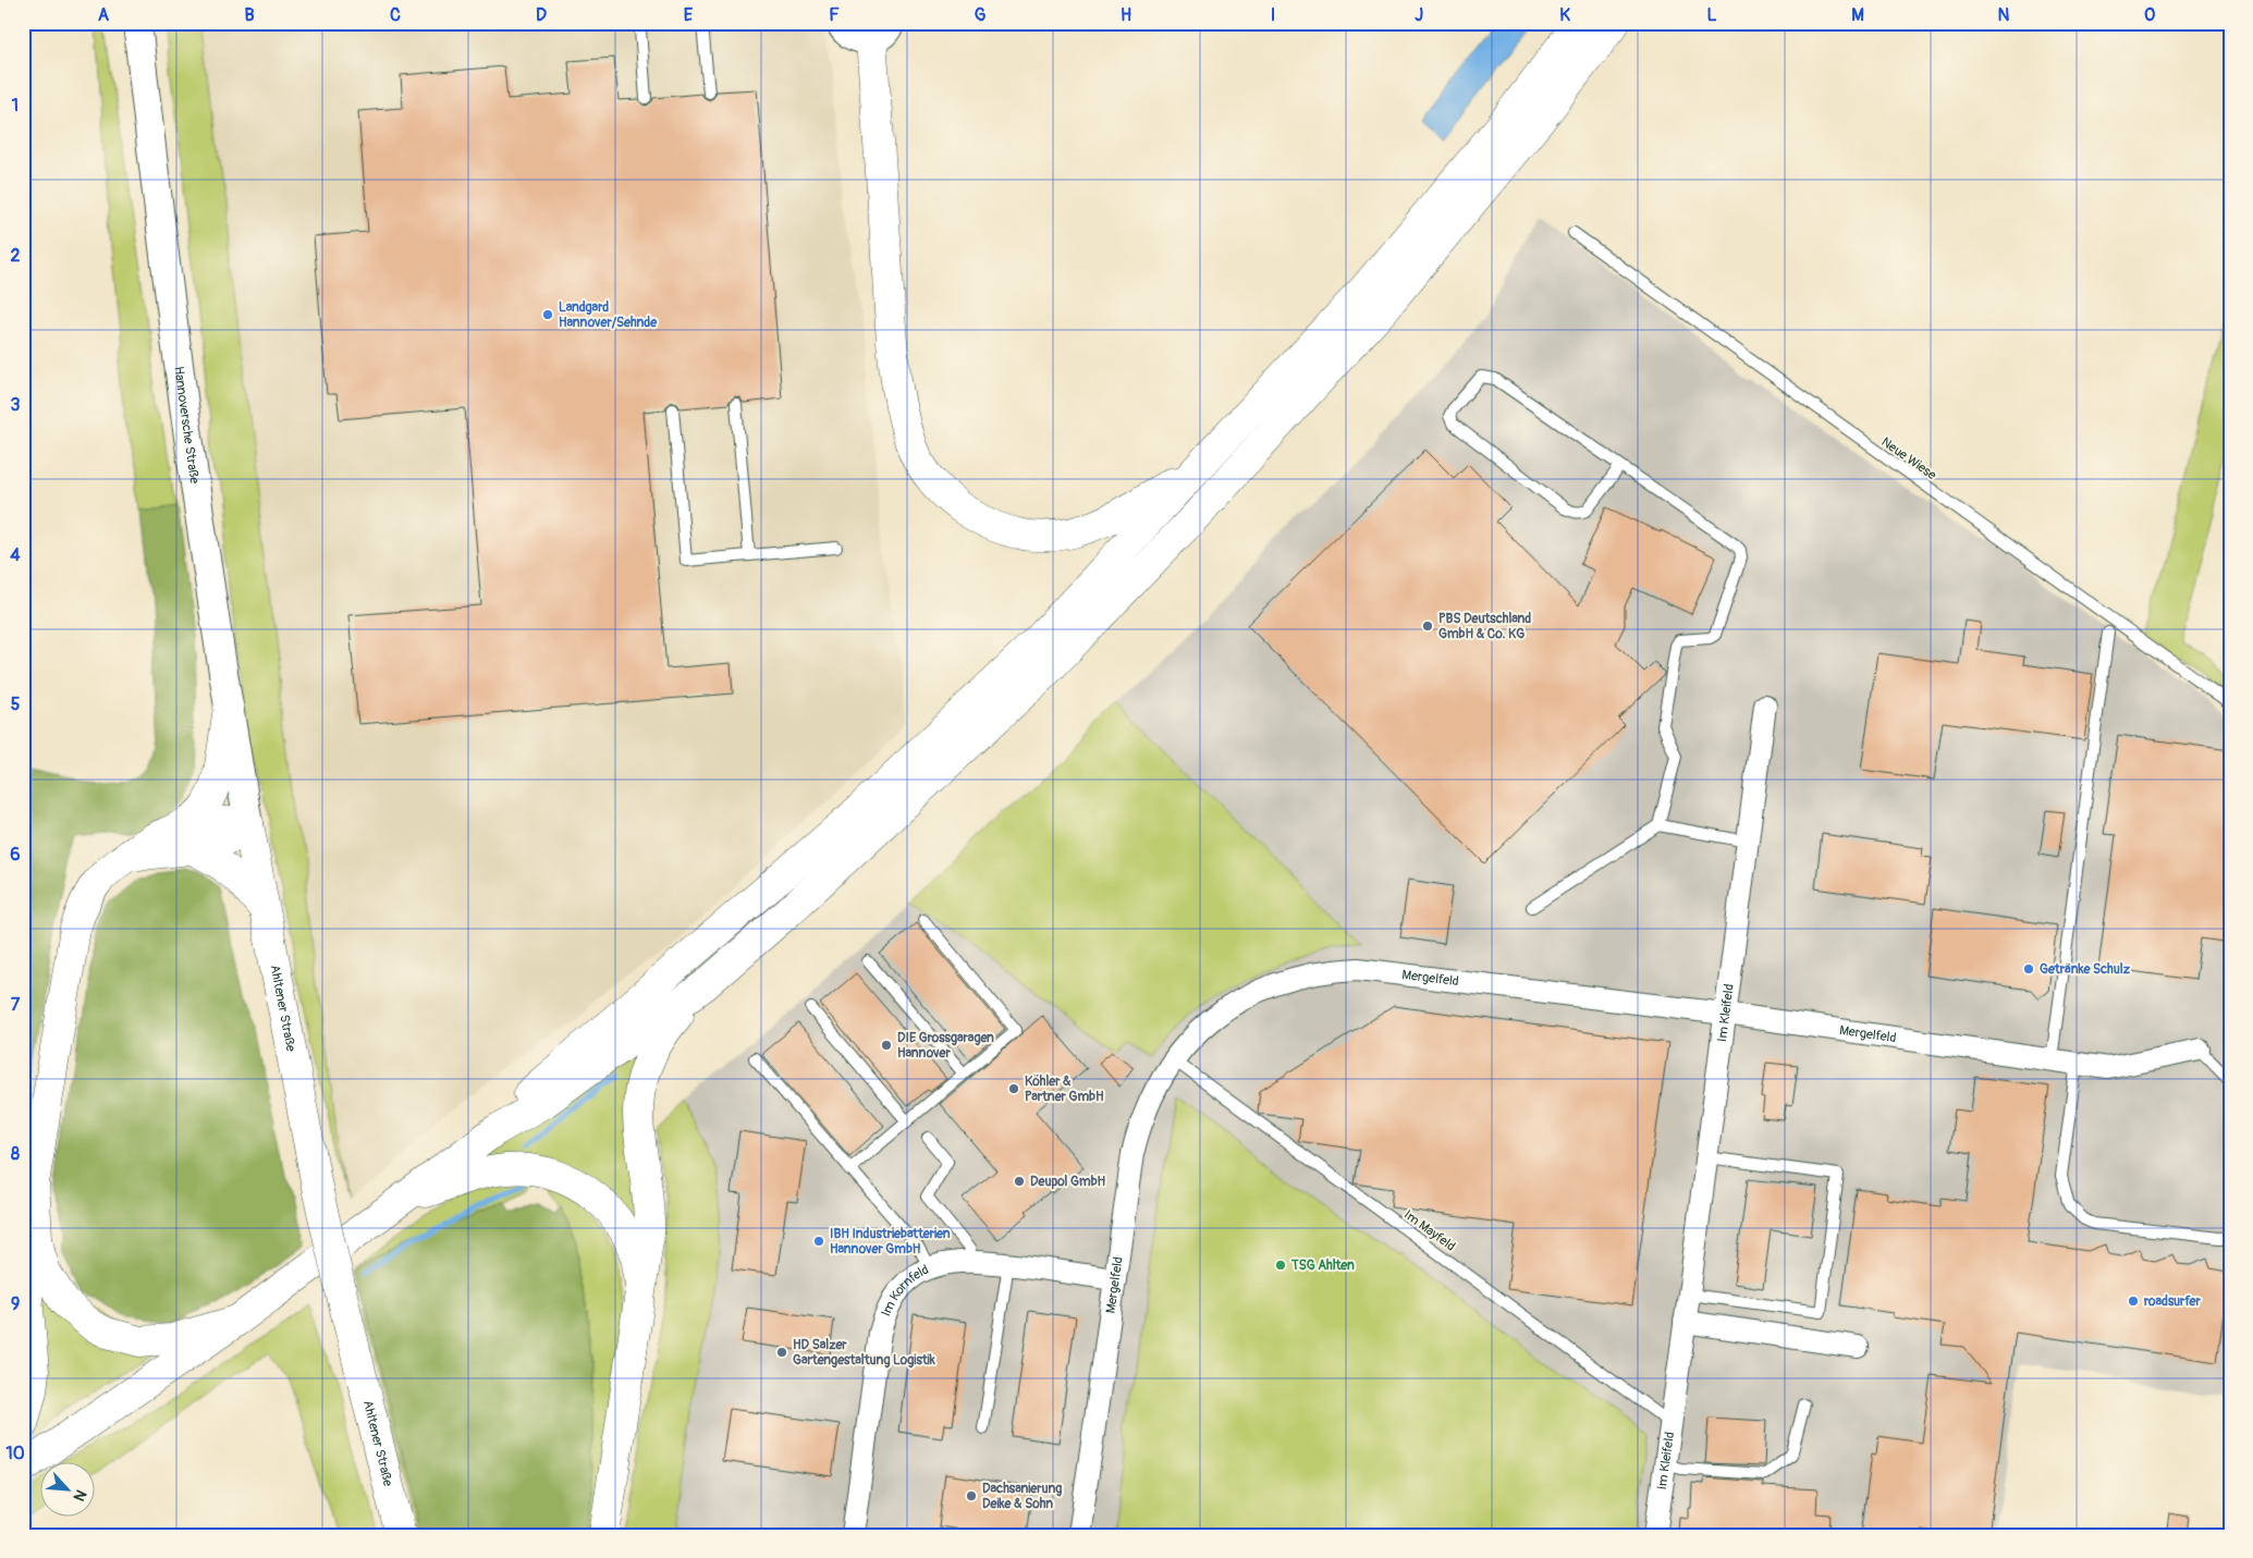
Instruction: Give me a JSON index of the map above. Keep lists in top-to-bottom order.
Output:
{
  "streets": {
    "main road": ["Ahltener Straße"],
    "street": [
      "Hannoversche Straße",
      "Mergelfeld",
      "Im Kleifeld",
      "Im Kornfeld"
    ],
    "lane": ["Neue Wiese", "Im Mayfeld"]
  },
  "crossings": [
    ["Hannoversche Straße", "Ahltener Straße"],
    ["Mergelfeld", "Im Kleifeld"],
    ["Mergelfeld", "Im Mayfeld"],
    ["Mergelfeld", "Im Kornfeld"],
    ["Im Kleifeld", "Im Mayfeld"]
  ],
  "places": [
    "Landgard Hannover/Sehnde",
    "PBS Deutschland GmbH & Co. KG",
    "Getränke Schulz",
    "DIE Grossgaragen Hannover",
    "Köhler & Partner GmbH",
    "Deupol GmbH",
    "IBH Industriebatterien Hannover GmbH",
    "TSG Ahlten",
    "roadsurfer",
    "HD Salzer Gartengestaltung Logistik",
    "Dachsanierung Deike & Sohn"
  ],
  "north": "bottom right",
  "grid": {
    "columns": [
      "A",
      "B",
      "C",
      "D",
      "E",
      "F",
      "G",
      "H",
      "I",
      "J",
      "K",
      "L",
      "M",
      "N",
      "O"
    ],
    "rows": [
      "1",
      "2",
      "3",
      "4",
      "5",
      "6",
      "7",
      "8",
      "9",
      "10"
    ]
  }
}
